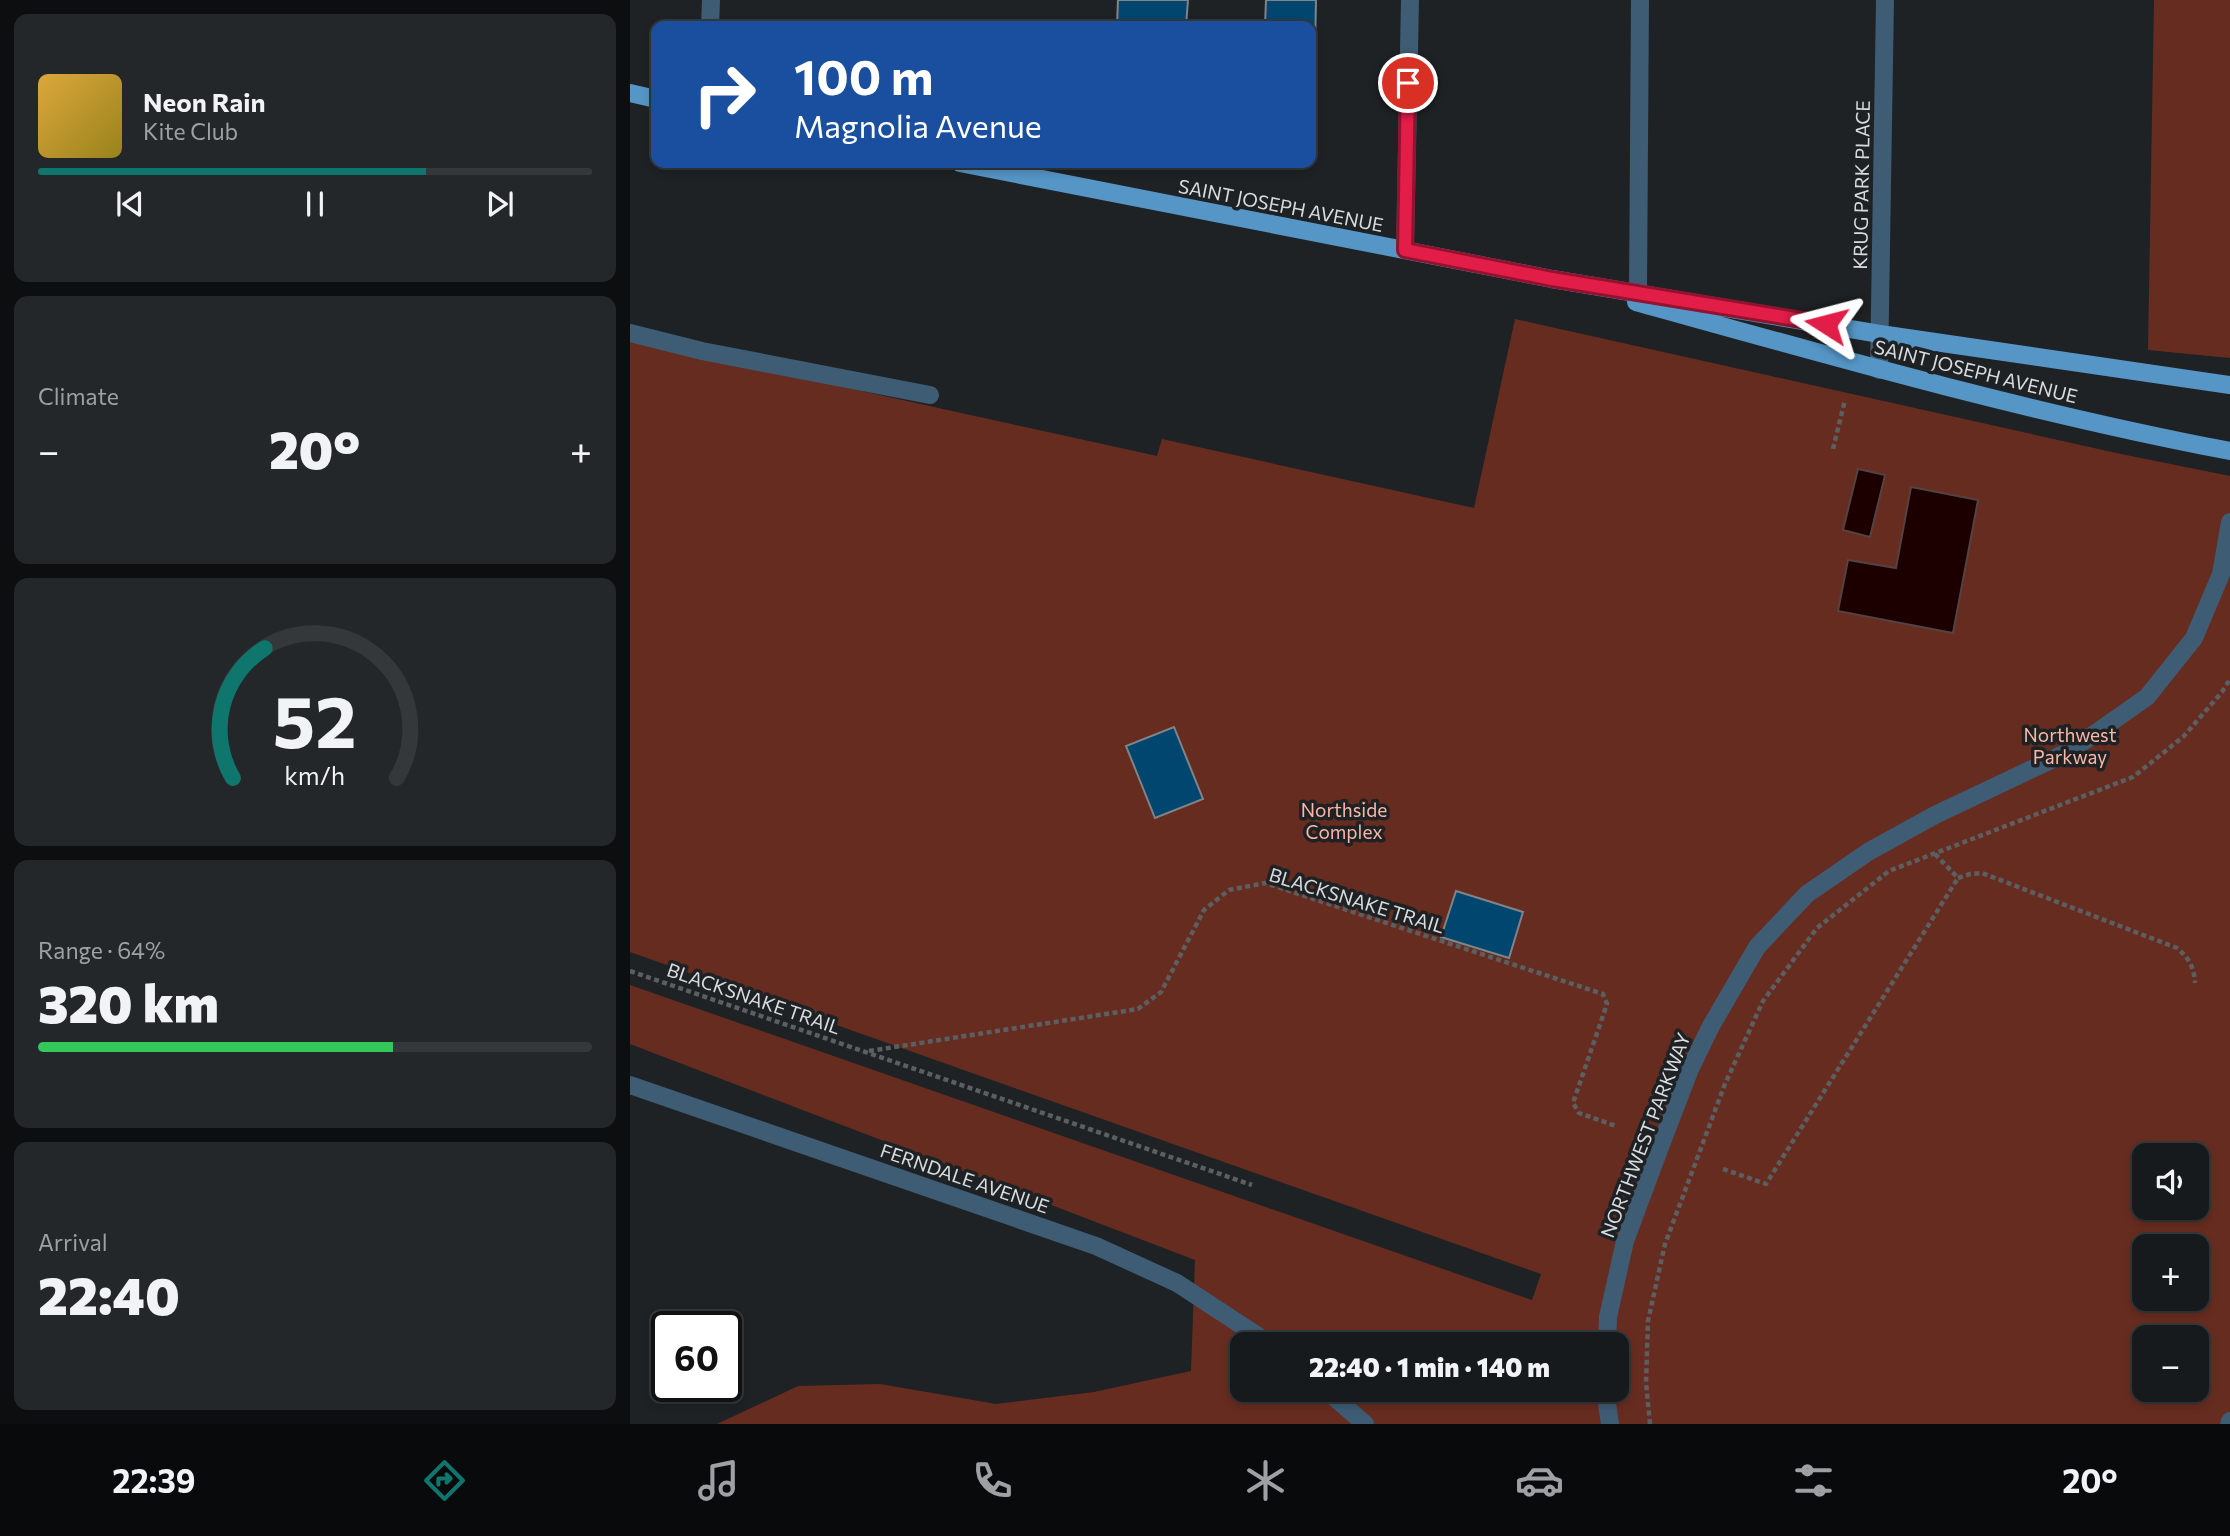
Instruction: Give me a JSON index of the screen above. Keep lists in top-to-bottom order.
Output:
{
  "streets": {
    "main road": ["SAINT JOSEPH AVENUE"],
    "street": ["KRUG PARK PLACE", "NORTHWEST PARKWAY", "FERNDALE AVENUE"],
    "path": ["BLACKSNAKE TRAIL"]
  },
  "crossings": [
    ["KRUG PARK PLACE", "SAINT JOSEPH AVENUE"]
  ],
  "parks": ["Northwest Parkway", "Northside Complex"],
  "page": {
    "turn": ["100 m", "Magnolia Avenue"],
    "song": ["Neon Rain", "Kite Club"],
    "tile": [
      "Climate",
      ["Range · 64%", "320 km"],
      ["Arrival", "22:40"]
    ],
    "heat": ["−", "20°", "+"],
    "map_buttons": ["+", "−"],
    "limit": "60",
    "trip": "22:40 · 1 min · 140 m",
    "tabs": ["22:39", "20°"],
    "gauge": ["52", "km/h"]
  }
}
